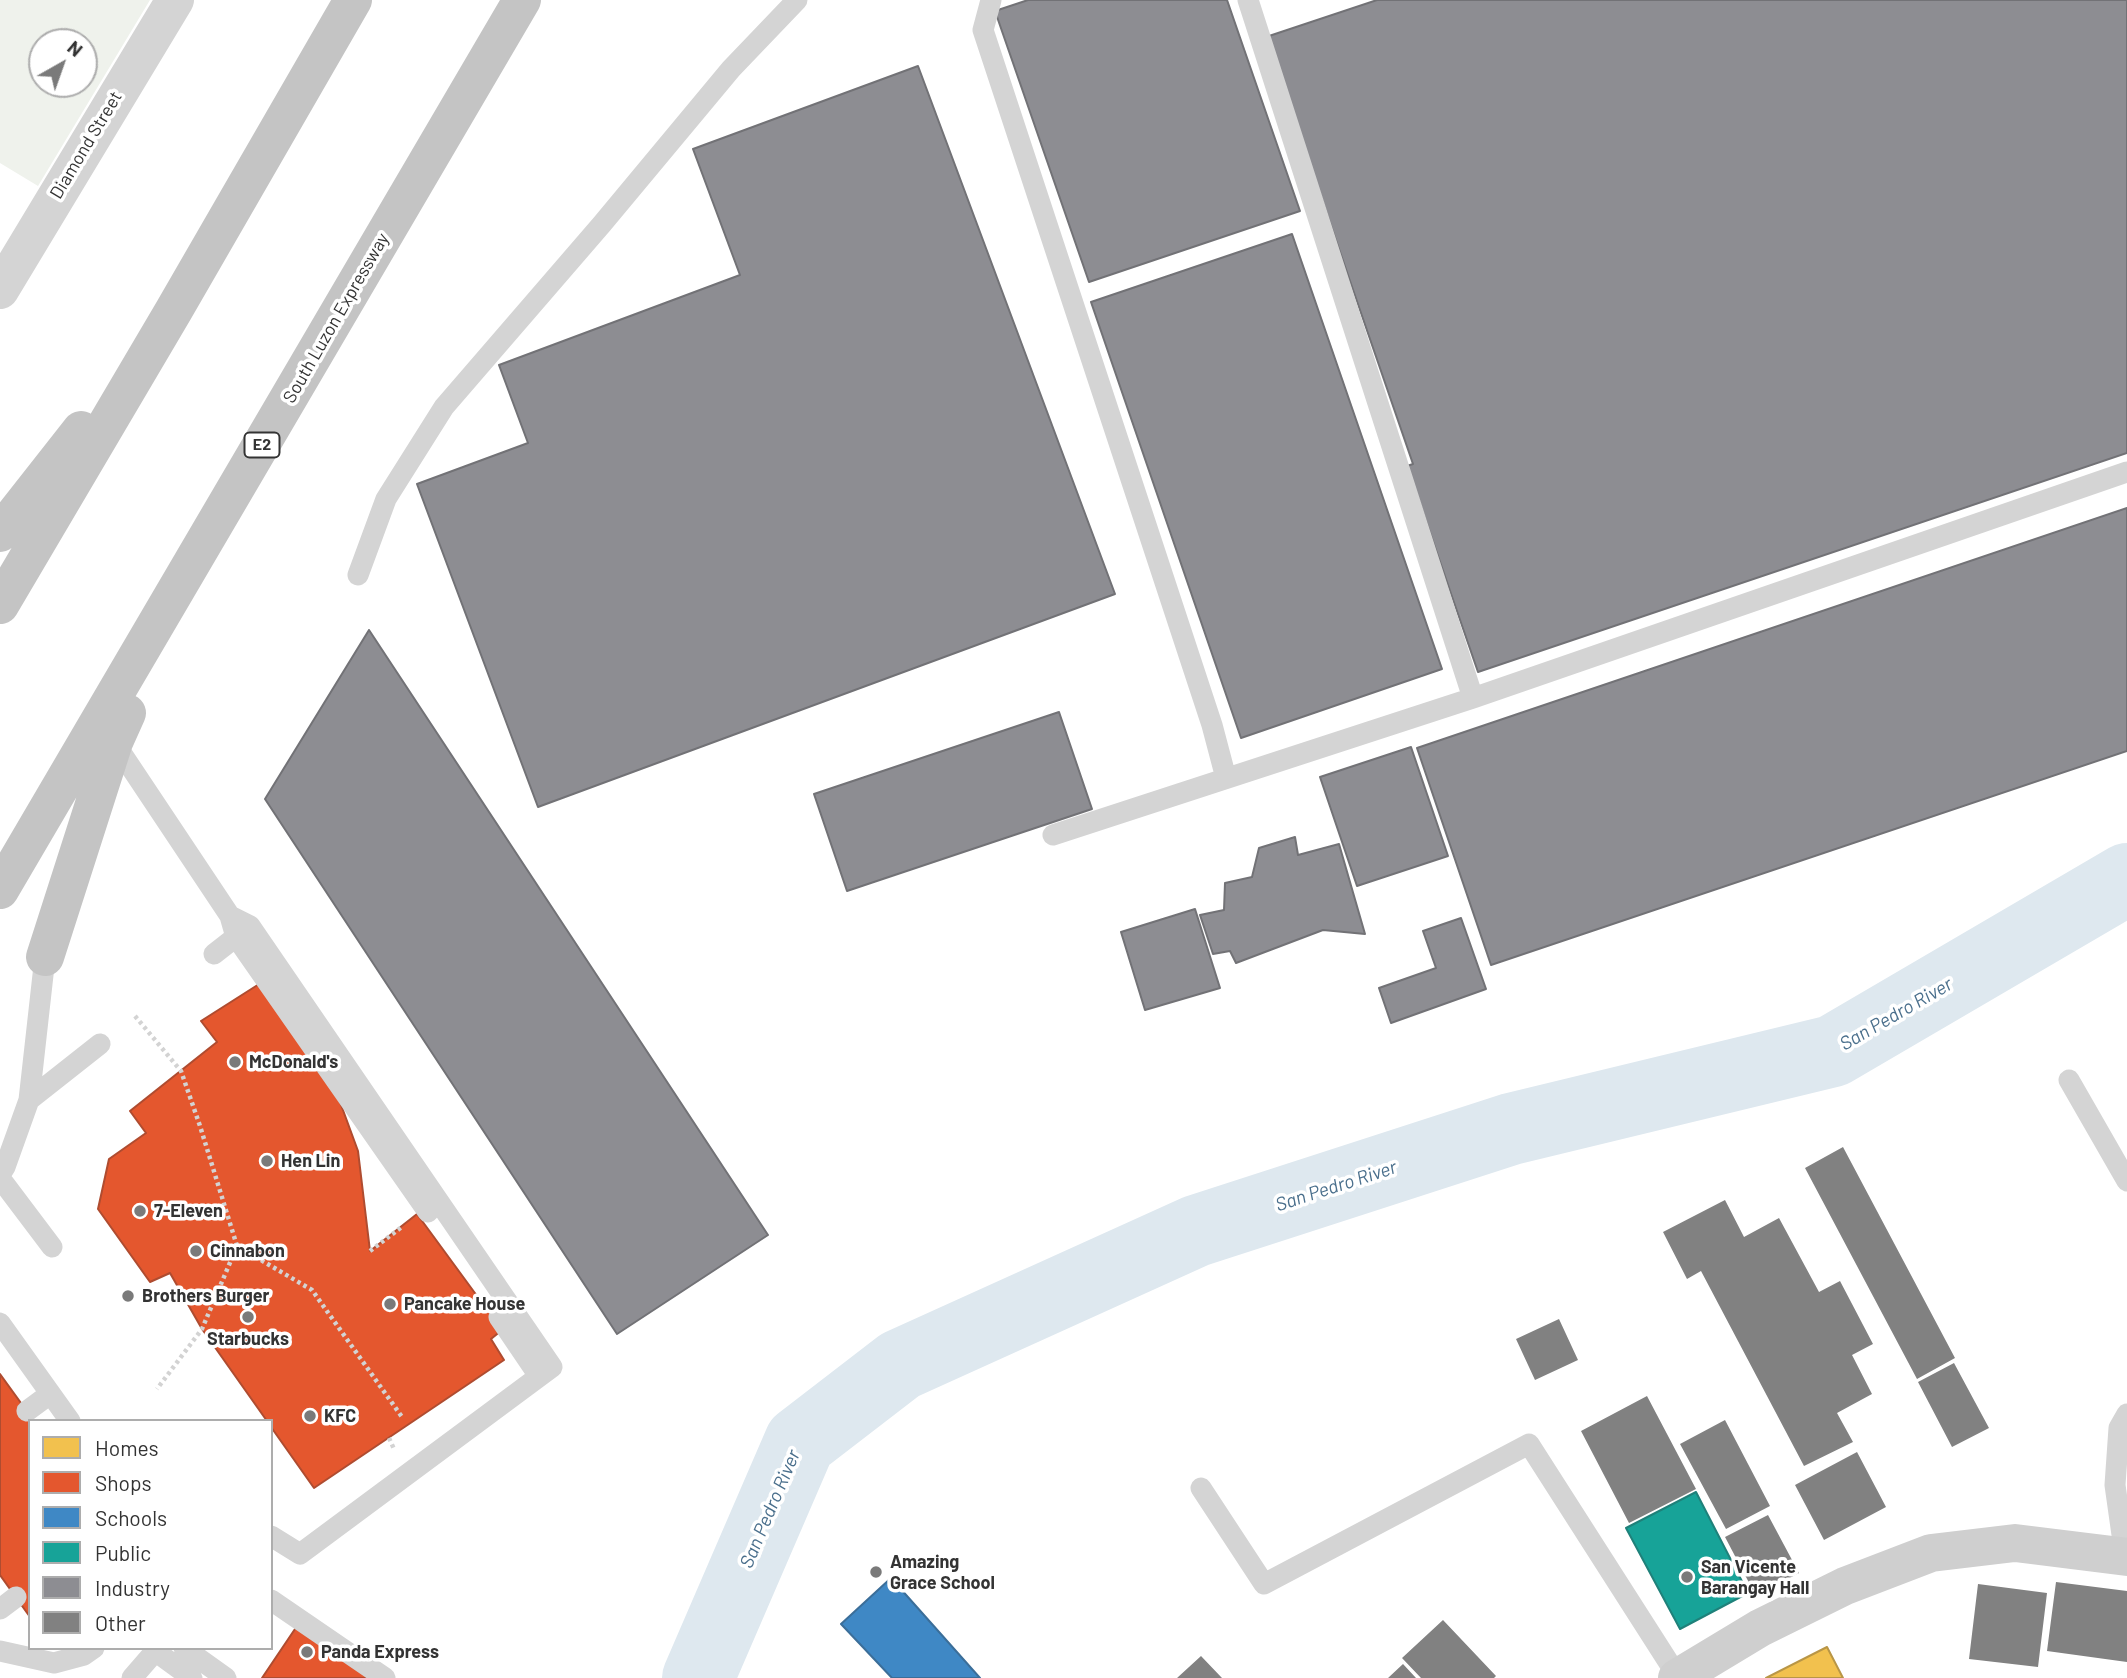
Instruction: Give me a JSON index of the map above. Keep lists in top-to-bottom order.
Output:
{
  "streets": {
    "highway": ["South Luzon Expressway", "E2"],
    "street": ["Diamond Street"]
  },
  "water": ["San Pedro River"],
  "places": [
    "McDonald's",
    "Hen Lin",
    "7-Eleven",
    "Cinnabon",
    "Brothers Burger",
    "Pancake House",
    "Starbucks",
    "KFC",
    "Amazing Grace School",
    "San Vicente Barangay Hall",
    "Panda Express"
  ],
  "legend": [
    "Homes",
    "Shops",
    "Schools",
    "Public",
    "Industry",
    "Other"
  ],
  "north": "top right"
}
